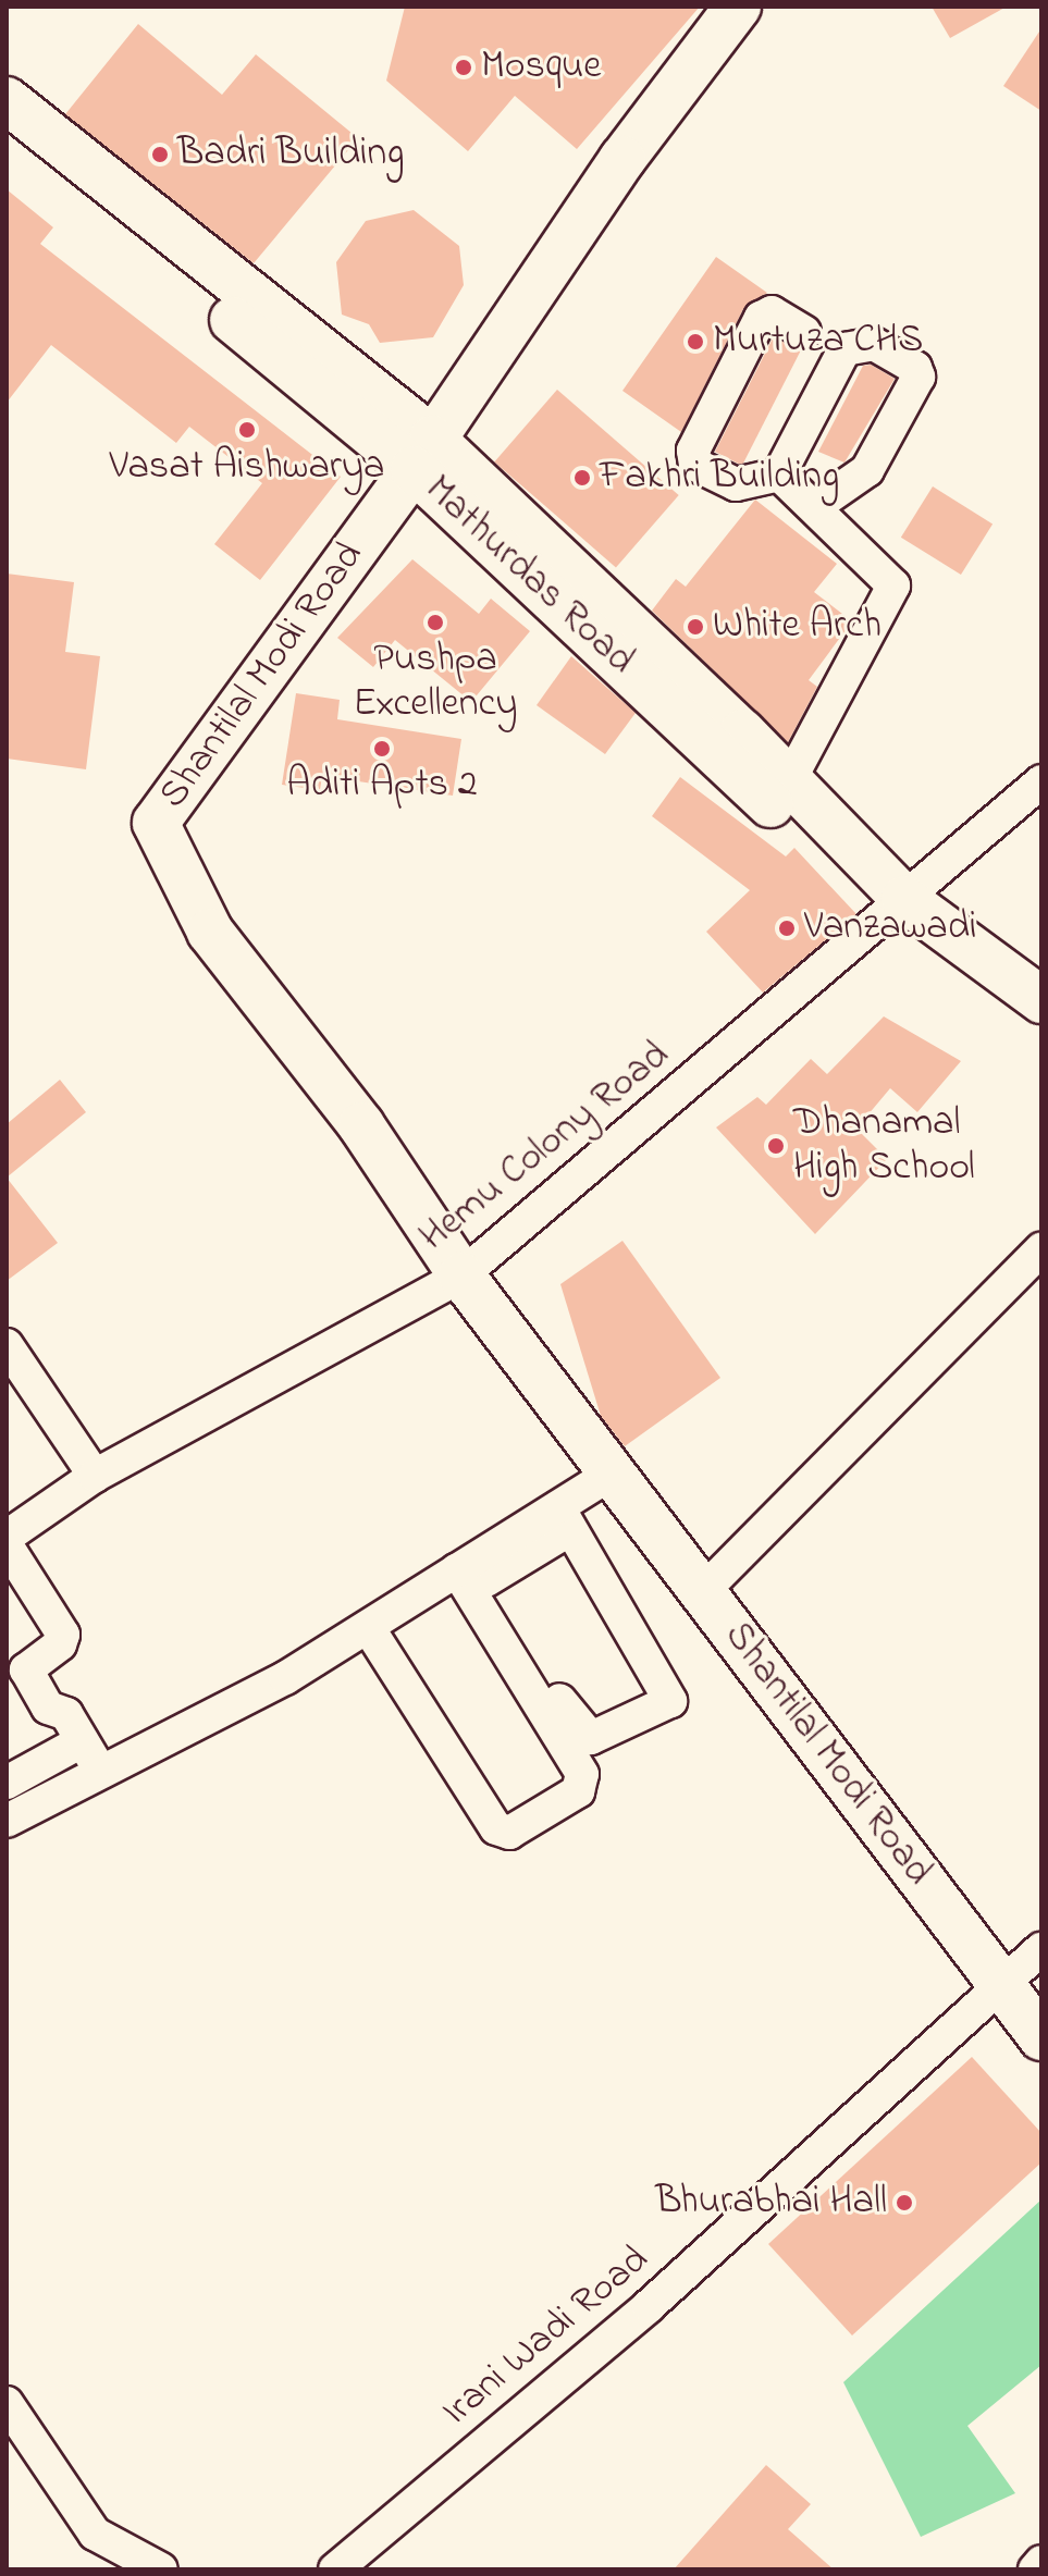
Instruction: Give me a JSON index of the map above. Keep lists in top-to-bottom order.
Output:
{
  "streets": {
    "street": [
      "Mathurdas Road",
      "Shantilal Modi Road",
      "Hemu Colony Road",
      "Irani Wadi Road"
    ]
  },
  "crossings": [
    ["Mathurdas Road", "Shantilal Modi Road"],
    ["Shantilal Modi Road", "Hemu Colony Road"],
    ["Shantilal Modi Road", "Irani Wadi Road"]
  ],
  "places": [
    "Mosque",
    "Badri Building",
    "Murtuza CHS",
    "Vasat Aishwarya",
    "Fakhri Building",
    "Pushpa Excellency",
    "White Arch",
    "Aditi Apts 2",
    "Vanzawadi",
    "Dhanamal High School",
    "Bhurabhai Hall"
  ]
}
